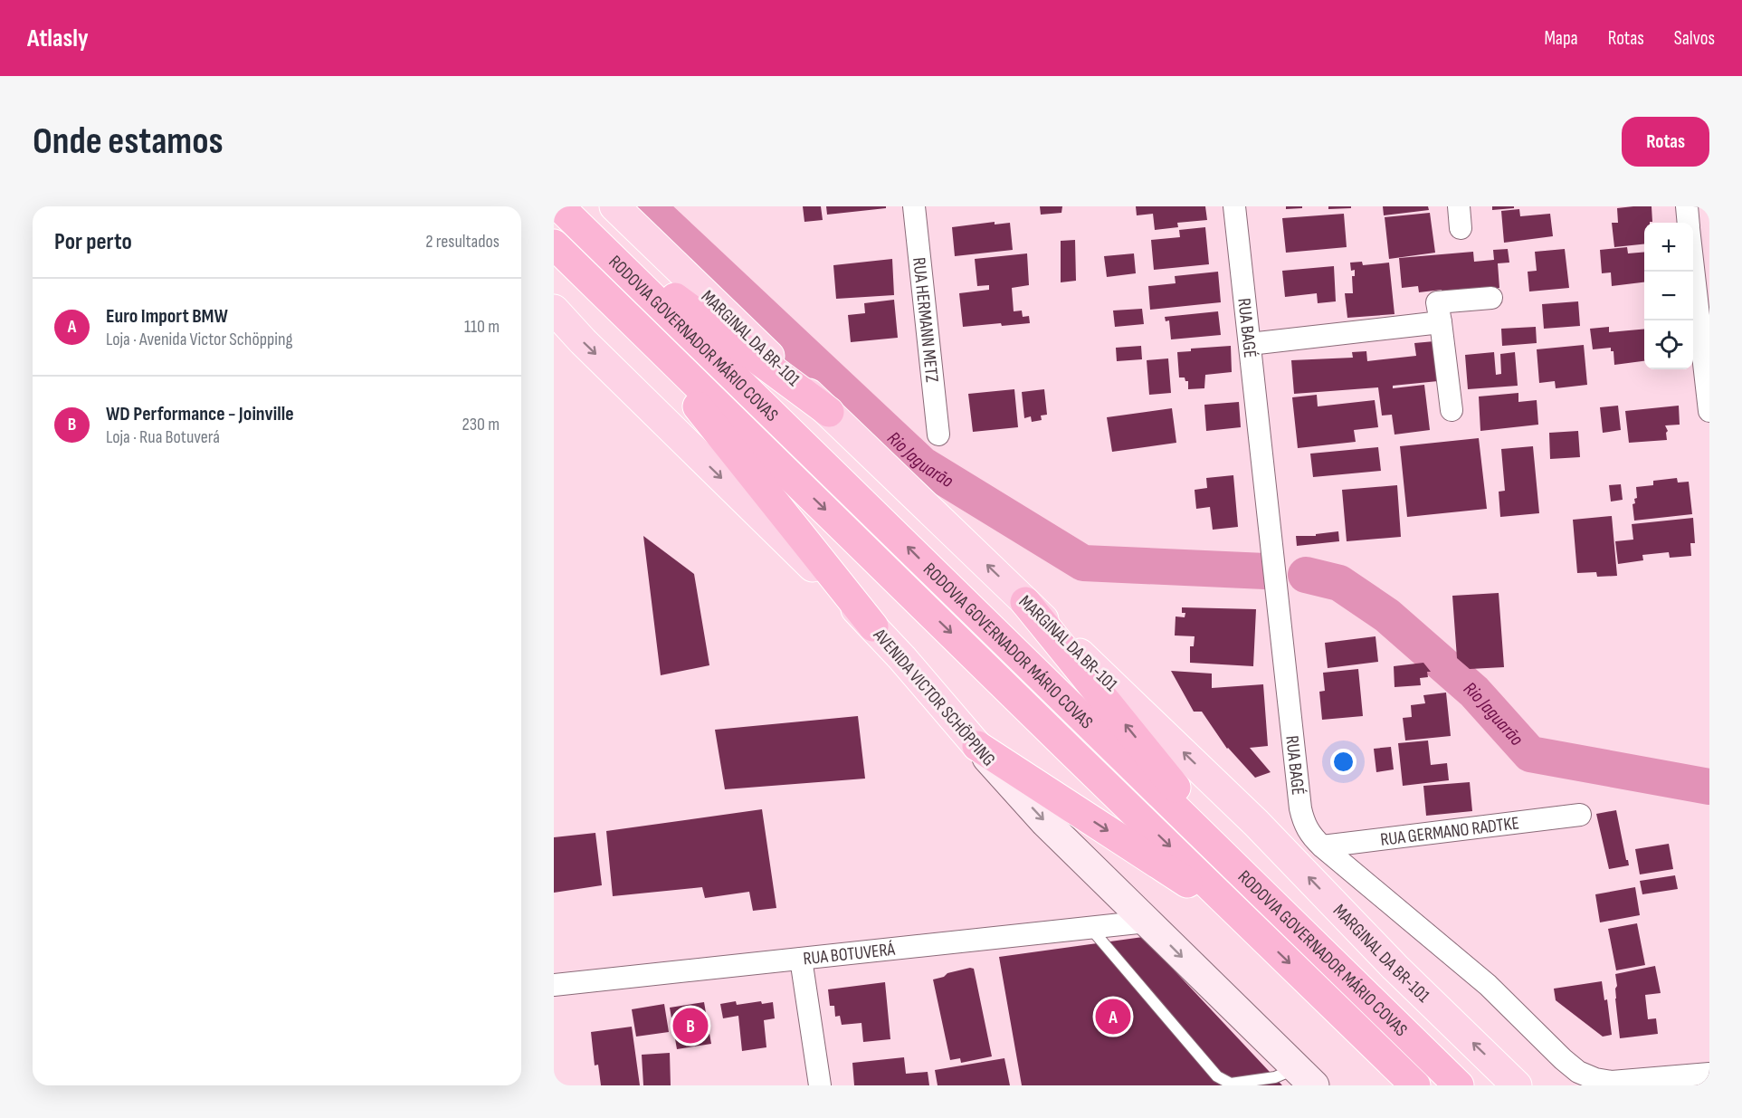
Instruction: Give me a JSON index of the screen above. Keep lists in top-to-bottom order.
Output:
{
  "streets": {
    "highway": ["RODOVIA GOVERNADOR MÁRIO COVAS"],
    "main road": ["MARGINAL DA BR-101", "AVENIDA VICTOR SCHÖPPING"],
    "street": [
      "RUA HERMANN METZ",
      "RUA BAGÉ",
      "RUA GERMANO RADTKE",
      "RUA BOTUVERÁ"
    ]
  },
  "crossings": [
    ["RUA BAGÉ", "RUA GERMANO RADTKE"],
    ["AVENIDA VICTOR SCHÖPPING", "RUA BOTUVERÁ"]
  ],
  "one_way": ["MARGINAL DA BR-101", "AVENIDA VICTOR SCHÖPPING"],
  "water": ["Rio Jaguarão"],
  "page": {
    "header": "Atlasly",
    "nav": ["Mapa", "Rotas", "Salvos"],
    "buttons": "Rotas",
    "title": "Onde estamos",
    "heading": ["Por perto", "2 resultados"],
    "map_buttons": ["+", "−"],
    "list": [
      {
        "mark": "A",
        "name": "Euro Import BMW",
        "note": "Loja · Avenida Victor Schöpping",
        "value": "110 m"
      },
      {
        "mark": "B",
        "name": "WD Performance - Joinville",
        "note": "Loja · Rua Botuverá",
        "value": "230 m"
      }
    ],
    "pins": ["A", "B"]
  }
}
